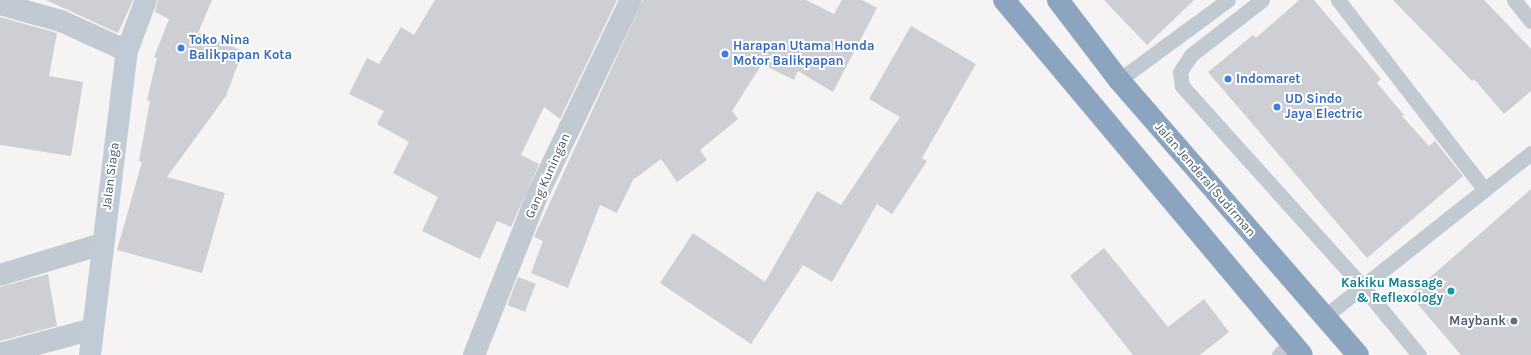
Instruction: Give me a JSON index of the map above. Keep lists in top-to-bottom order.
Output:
{
  "streets": {
    "highway": ["Jalan Jenderal Sudirman"],
    "street": ["Jalan Siaga", "Gang Kuningan"]
  },
  "places": [
    "Toko Nina Balikpapan Kota",
    "Harapan Utama Honda Motor Balikpapan",
    "Indomaret",
    "UD Sindo Jaya Electric",
    "Kakiku Massage & Reflexology",
    "Maybank"
  ]
}
